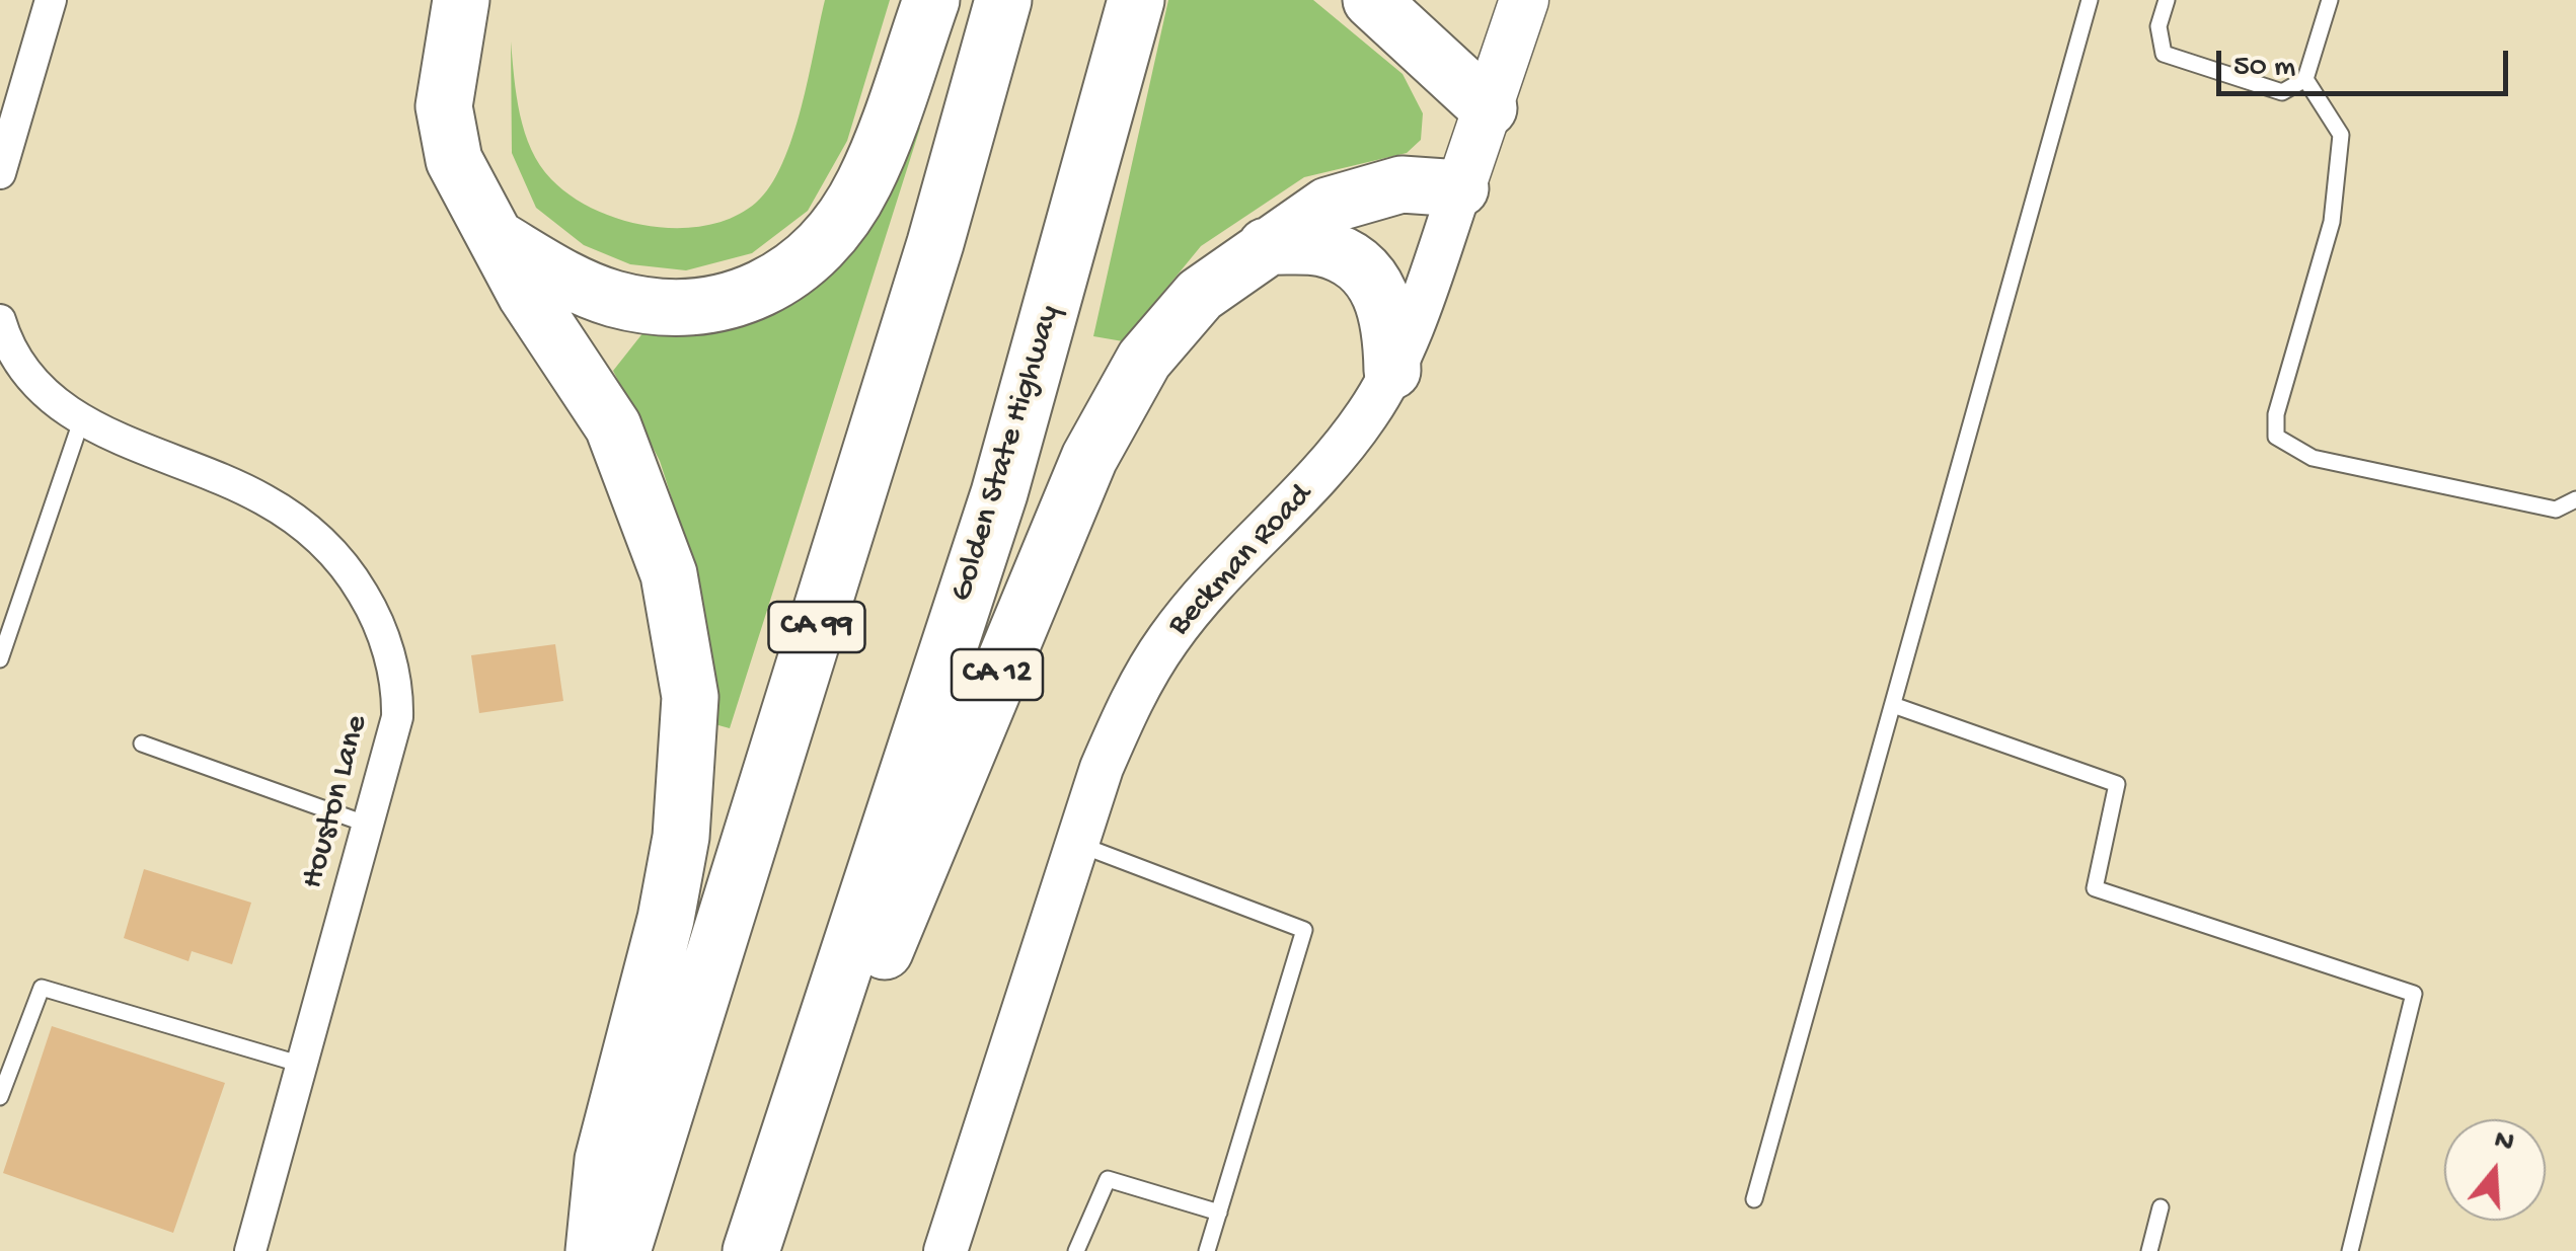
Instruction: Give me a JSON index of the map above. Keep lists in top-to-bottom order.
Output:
{
  "streets": {
    "highway": ["Golden State Highway", "CA 99", "CA 12"],
    "main road": ["Beckman Road"],
    "street": ["Houston Lane"]
  },
  "crossings": [
    ["Golden State Highway", "CA 12"],
    ["Beckman Road", "CA 12"]
  ],
  "scale_bar": "50 m",
  "north": "top"
}
